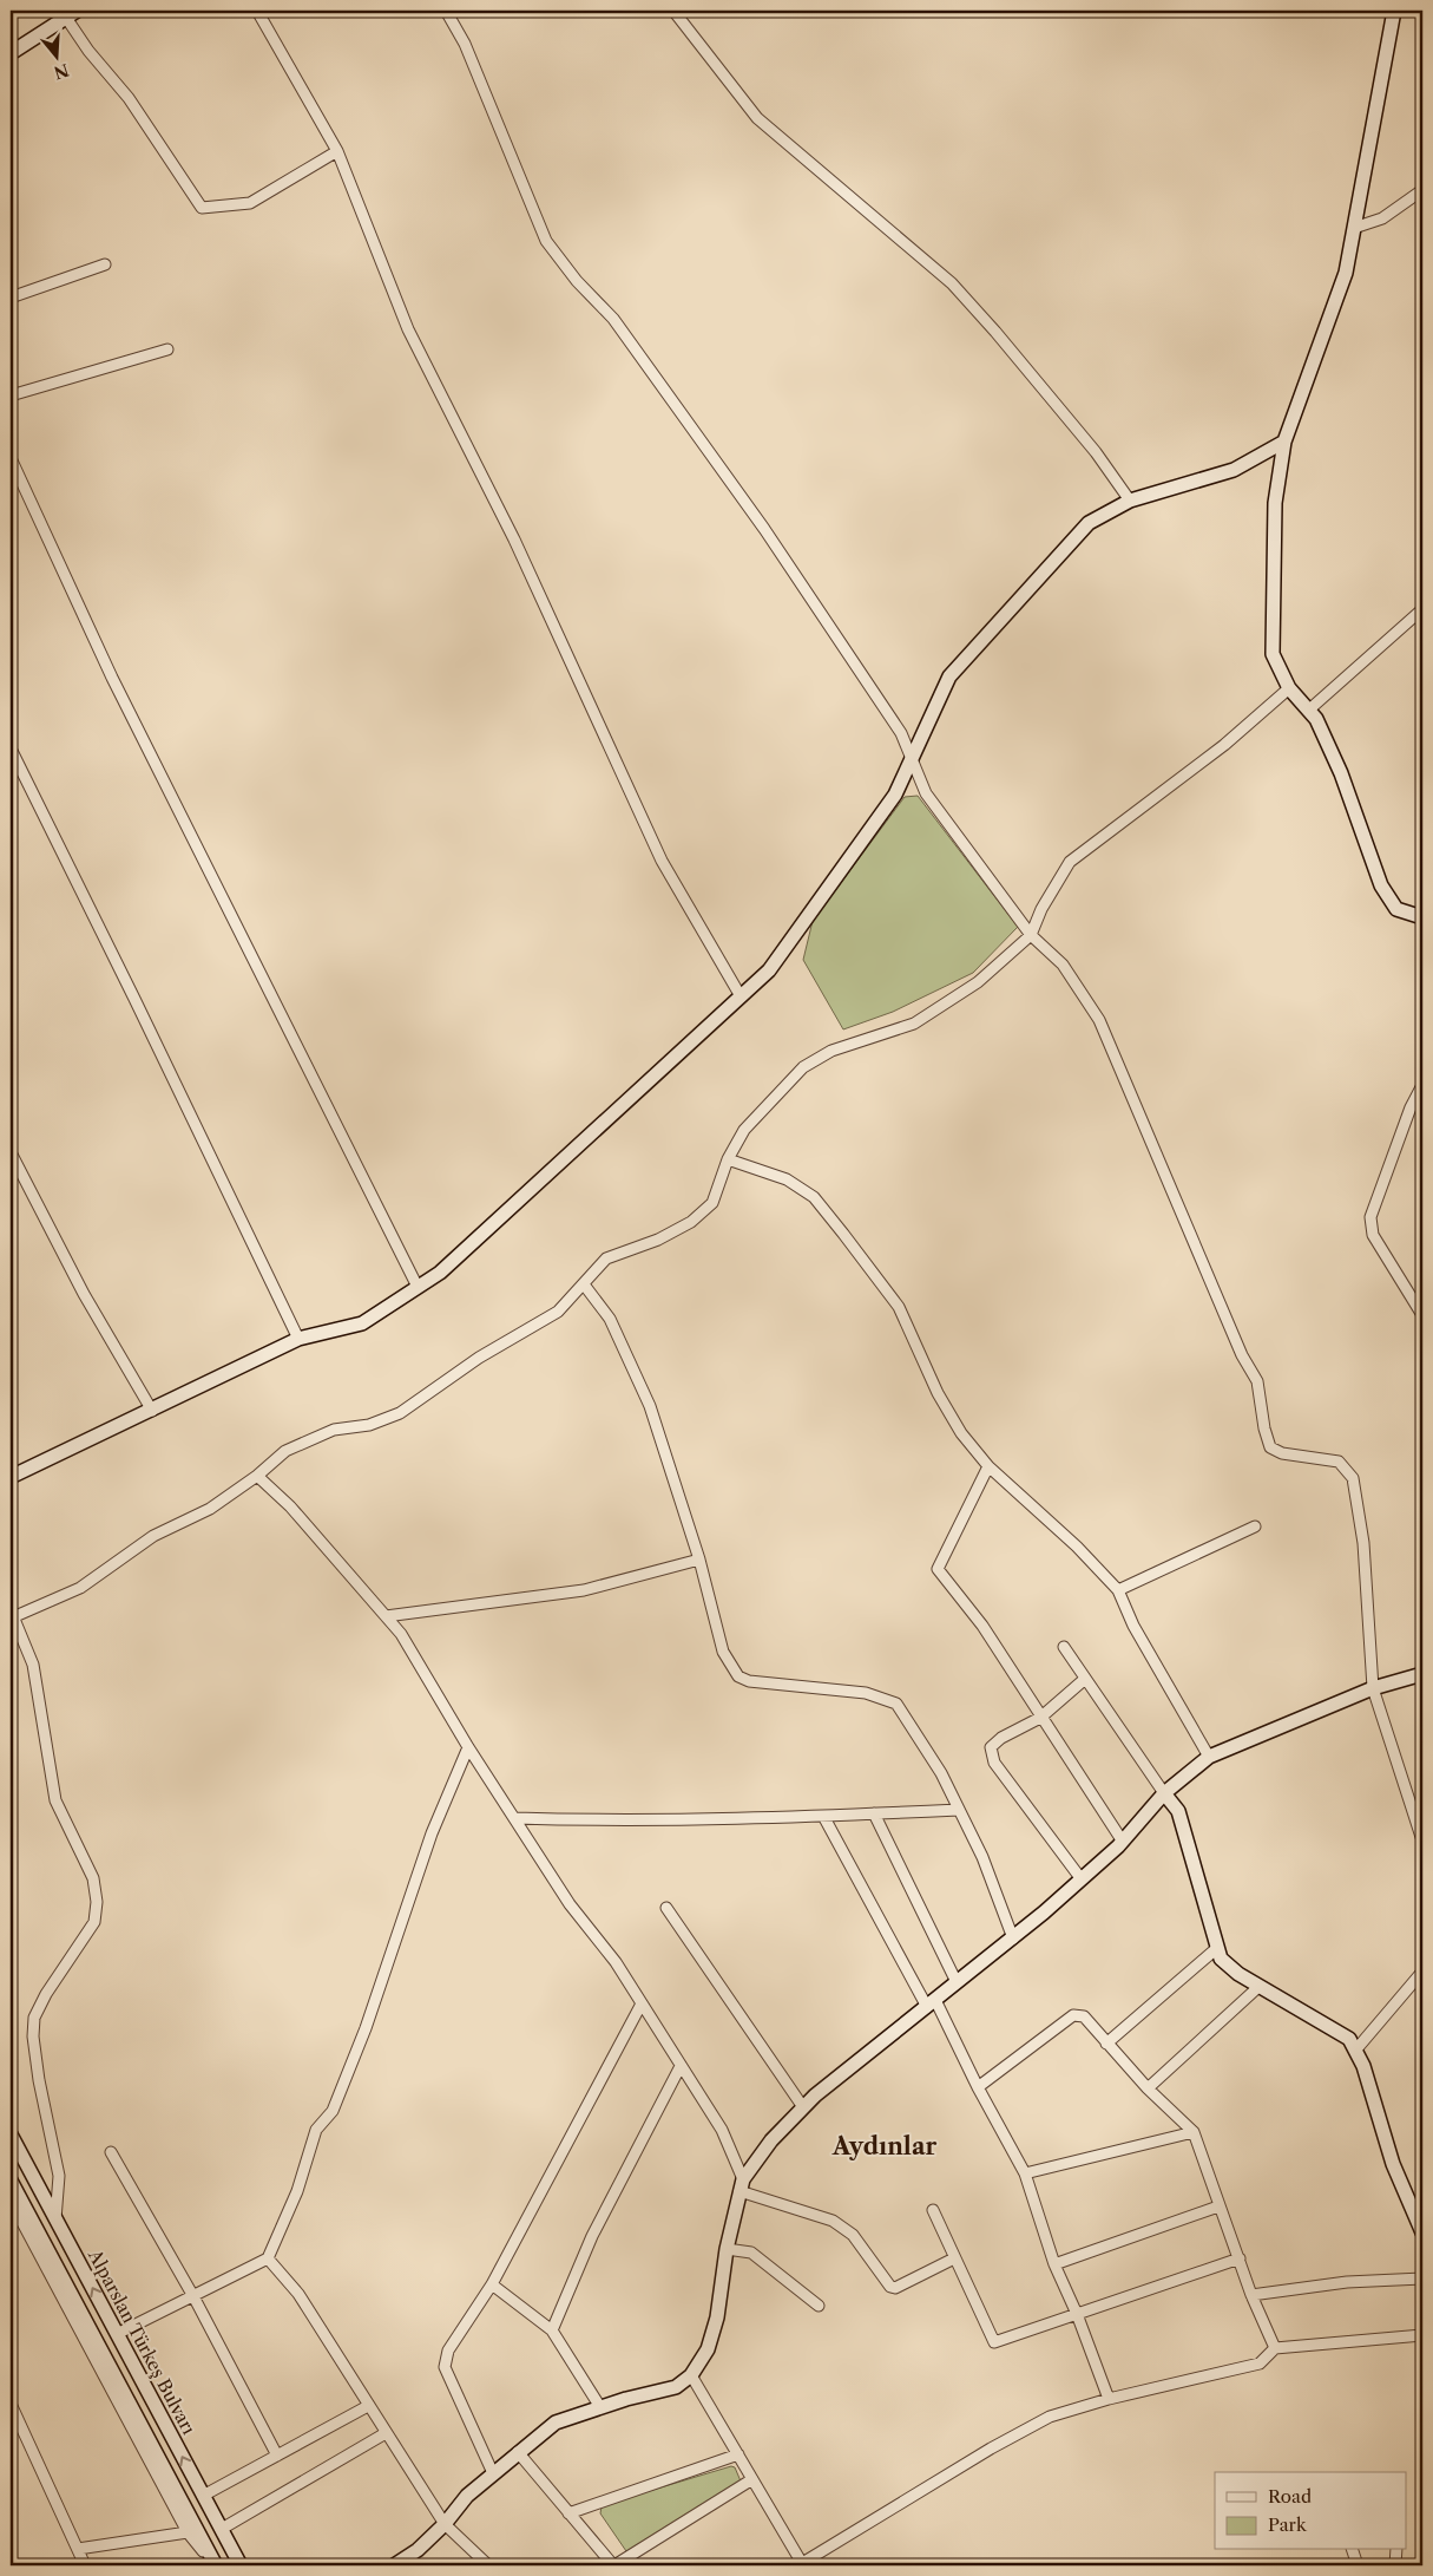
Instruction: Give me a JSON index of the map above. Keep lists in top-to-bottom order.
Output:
{
  "streets": {
    "street": ["Alparslan Türkeş Bulvarı"]
  },
  "districts": ["Aydınlar"],
  "legend": ["Road", "Park"],
  "north": "bottom"
}
